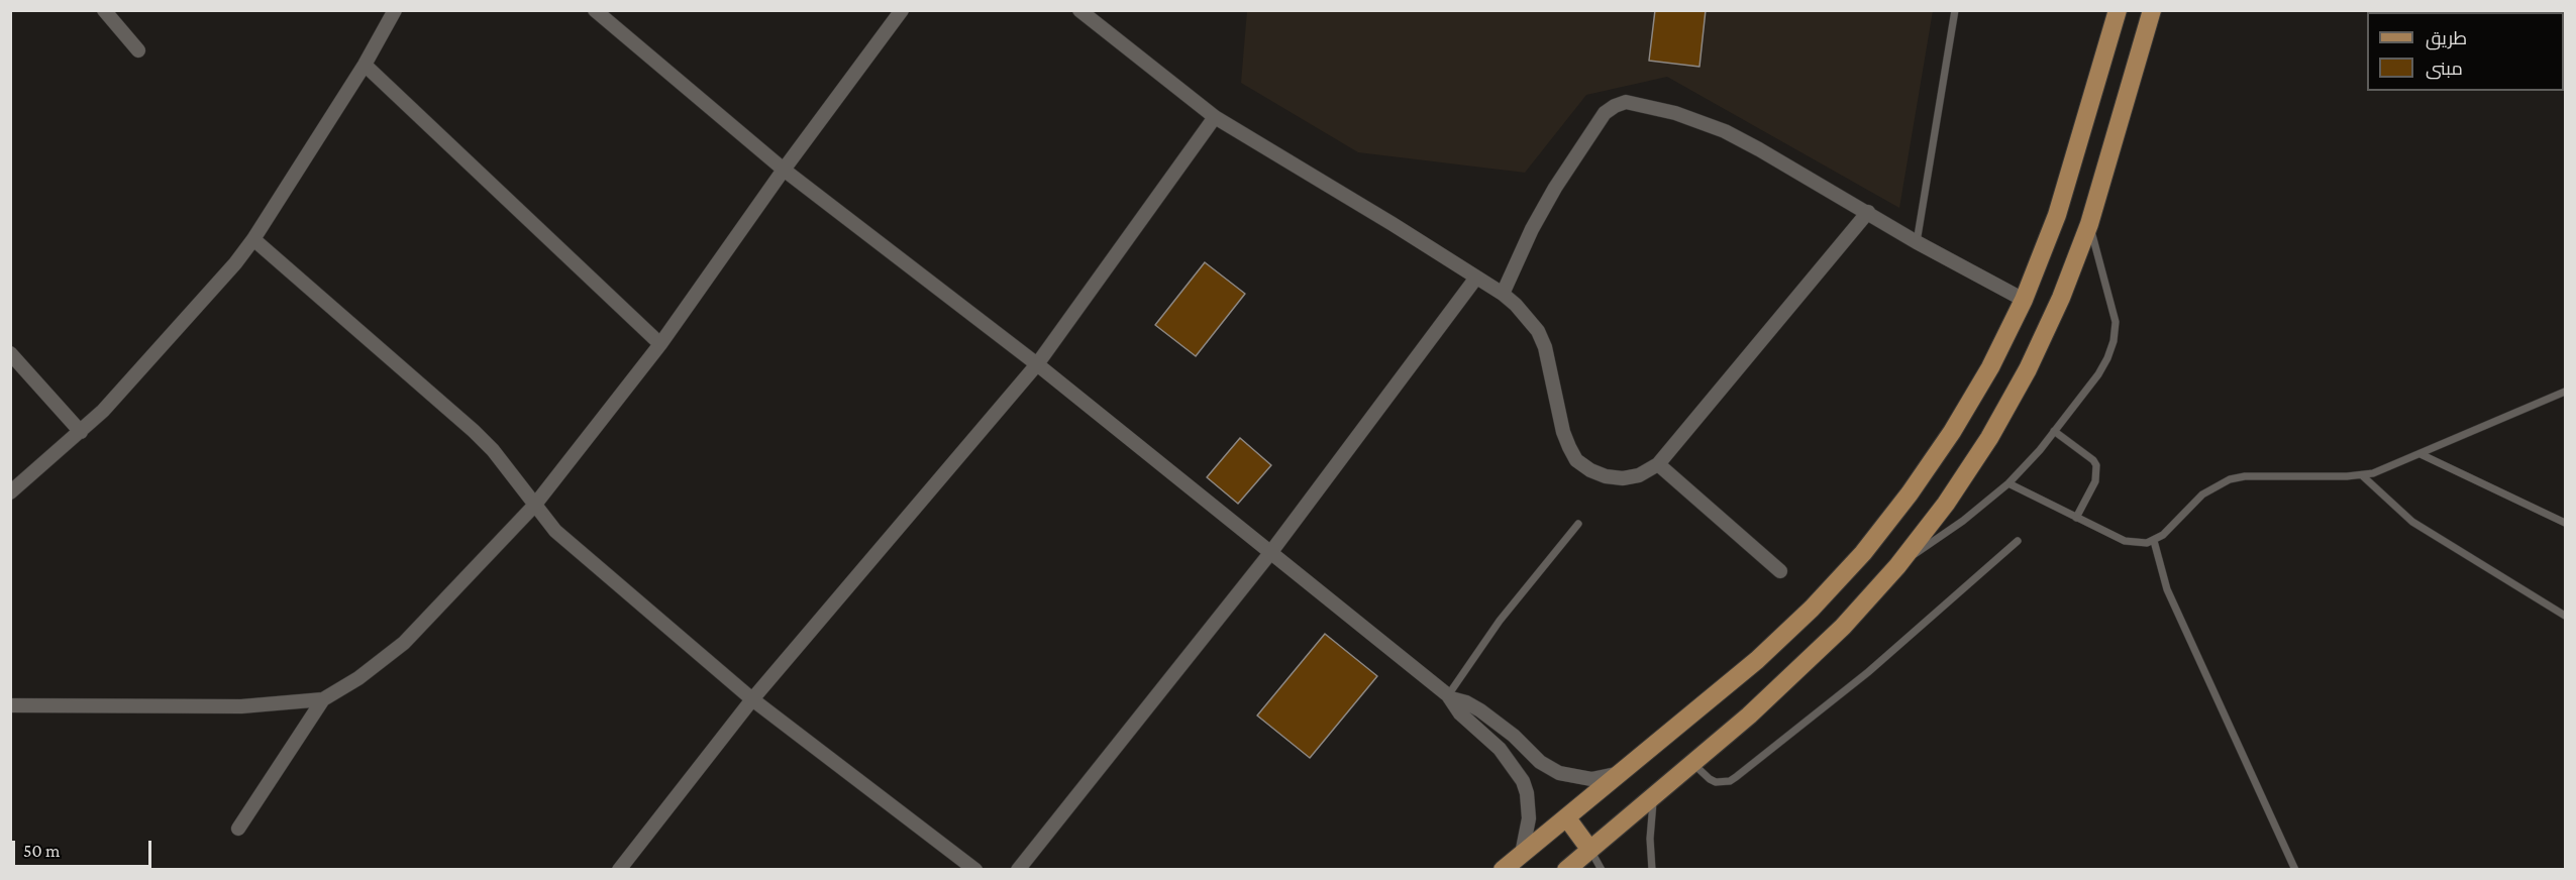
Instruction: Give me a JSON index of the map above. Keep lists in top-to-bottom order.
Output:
{
  "legend": ["طريق", "مبنى"],
  "scale_bar": "50 m"
}
